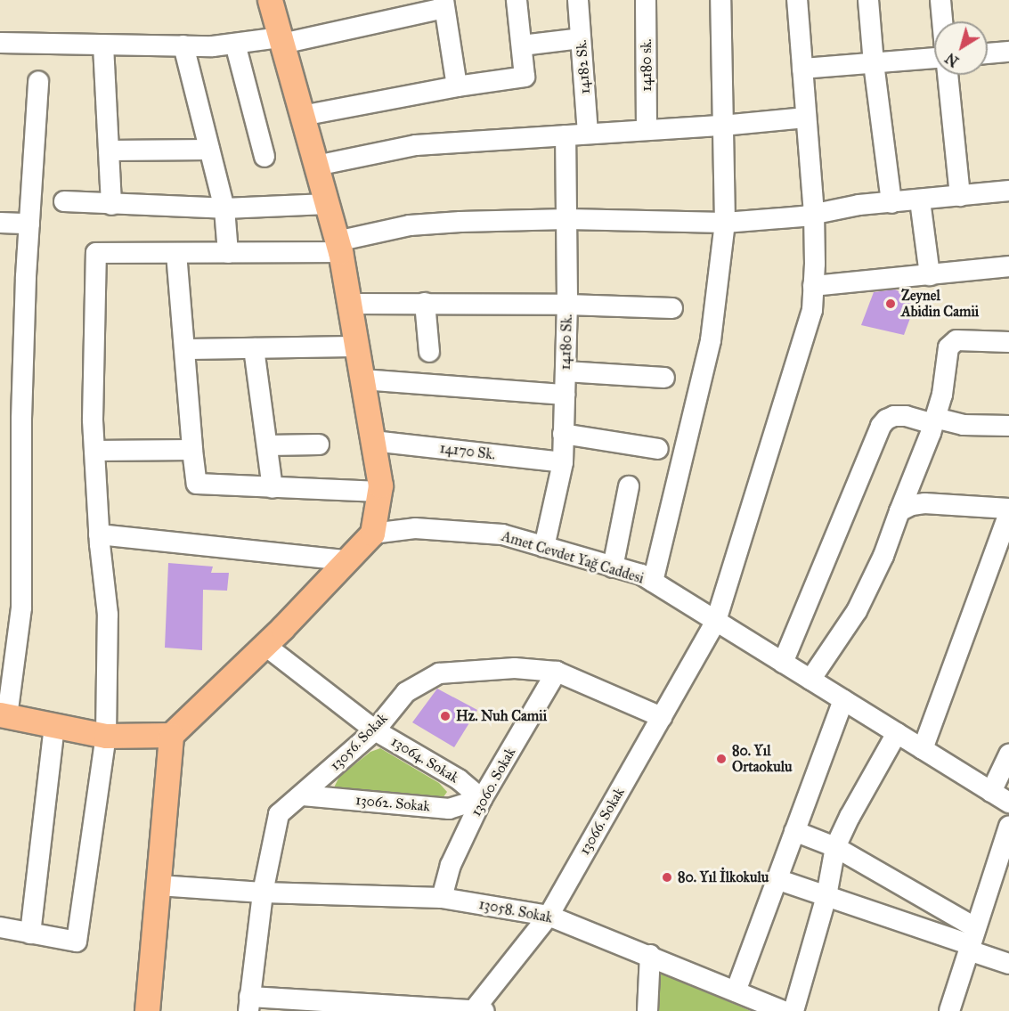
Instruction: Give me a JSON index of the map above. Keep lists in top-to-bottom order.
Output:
{
  "streets": {
    "street": [
      "14180 sk.",
      "14182 Sk.",
      "14180 Sk.",
      "14170 Sk.",
      "Amet Cevdet Yağ Caddesi",
      "13056. Sokak",
      "13064. Sokak",
      "13060. Sokak",
      "13062. Sokak",
      "13066. Sokak",
      "13058. Sokak"
    ]
  },
  "crossings": [
    ["14180 Sk.", "14170 Sk."],
    ["14180 Sk.", "Amet Cevdet Yağ Caddesi"],
    ["Amet Cevdet Yağ Caddesi", "13066. Sokak"],
    ["13056. Sokak", "13064. Sokak"],
    ["13056. Sokak", "13060. Sokak"],
    ["13056. Sokak", "13062. Sokak"],
    ["13056. Sokak", "13066. Sokak"],
    ["13056. Sokak", "13058. Sokak"],
    ["13064. Sokak", "13060. Sokak"],
    ["13064. Sokak", "13062. Sokak"],
    ["13060. Sokak", "13062. Sokak"],
    ["13060. Sokak", "13058. Sokak"],
    ["13066. Sokak", "13058. Sokak"]
  ],
  "places": [
    "Zeynel Abidin Camii",
    "Hz. Nuh Camii",
    "80. Yıl Ortaokulu",
    "80. Yıl İlkokulu"
  ],
  "north": "bottom left"
}
